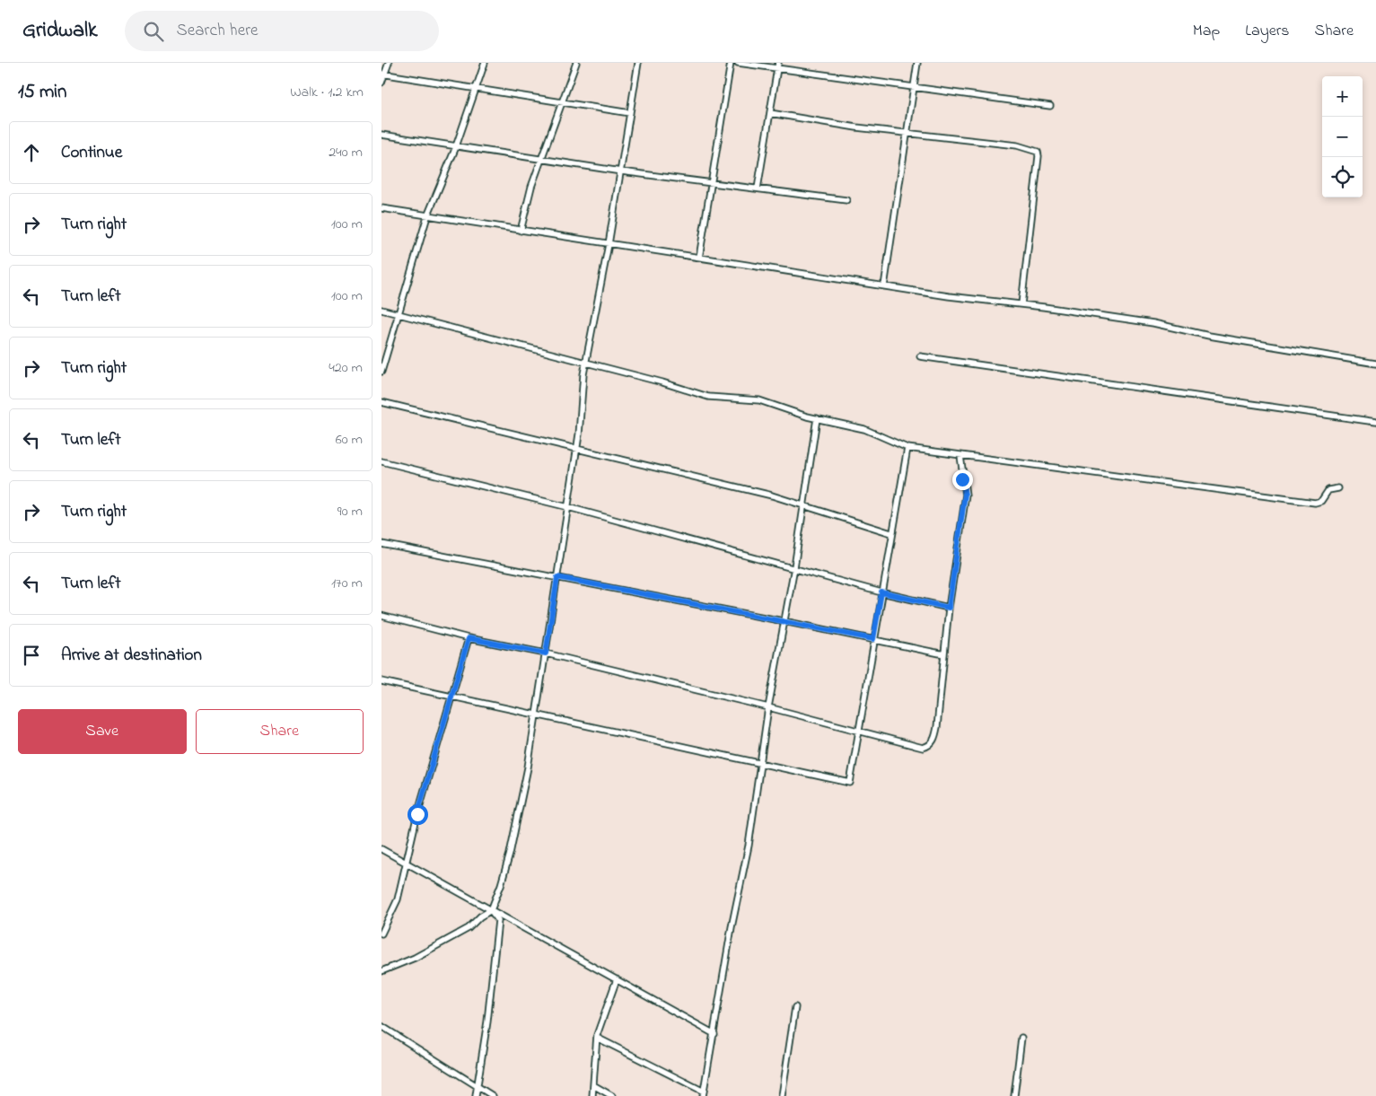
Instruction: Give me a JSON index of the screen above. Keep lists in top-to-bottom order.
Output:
{
  "page": {
    "header": "Gridwalk",
    "search": "Search here",
    "nav": ["Map", "Layers", "Share"],
    "heading": ["15 min", "Walk · 1.2 km"],
    "map_buttons": ["+", "−"],
    "list": [
      ["Continue", "240 m"],
      ["Turn right", "100 m"],
      ["Turn left", "100 m"],
      ["Turn right", "420 m"],
      ["Turn left", "60 m"],
      ["Turn right", "90 m"],
      ["Turn left", "170 m"],
      "Arrive at destination"
    ],
    "buttons": ["Save", "Share"]
  }
}
